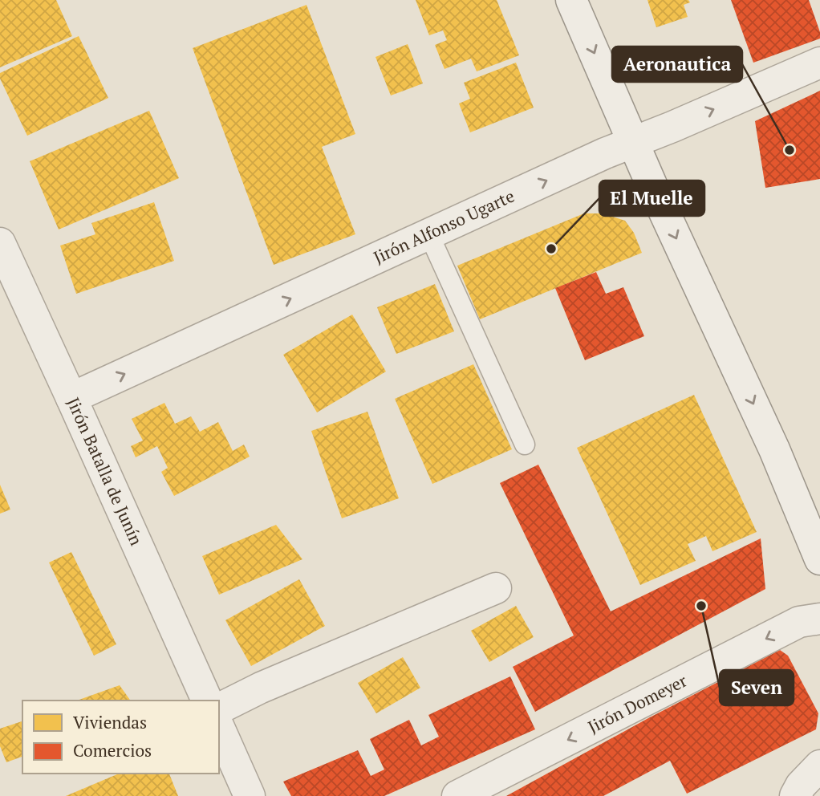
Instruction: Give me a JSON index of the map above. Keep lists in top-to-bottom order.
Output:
{
  "streets": {
    "street": ["Jirón Alfonso Ugarte", "Jirón Batalla de Junín", "Jirón Domeyer"]
  },
  "crossings": [
    ["Jirón Alfonso Ugarte", "Jirón Batalla de Junín"]
  ],
  "one_way": ["Jirón Alfonso Ugarte"],
  "places": ["Aeronautica", "El Muelle", "Seven"],
  "legend": ["Viviendas", "Comercios"]
}
